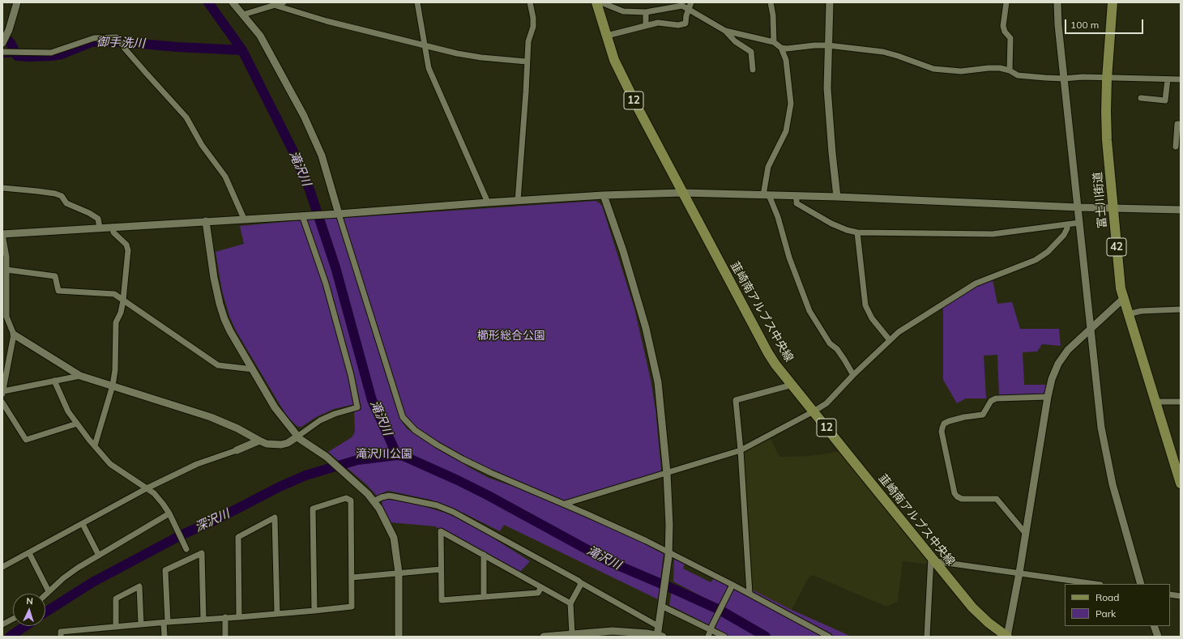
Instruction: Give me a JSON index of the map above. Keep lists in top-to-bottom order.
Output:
{
  "streets": {
    "main road": [
      "12",
      "富士川街道",
      "42",
      "韮崎南アルプス中央線"
    ]
  },
  "water": ["御手洗川", "滝沢川", "深沢川"],
  "parks": ["櫛形総合公園", "滝沢川公園"],
  "legend": ["Road", "Park"],
  "scale_bar": "100 m",
  "north": "top"
}
